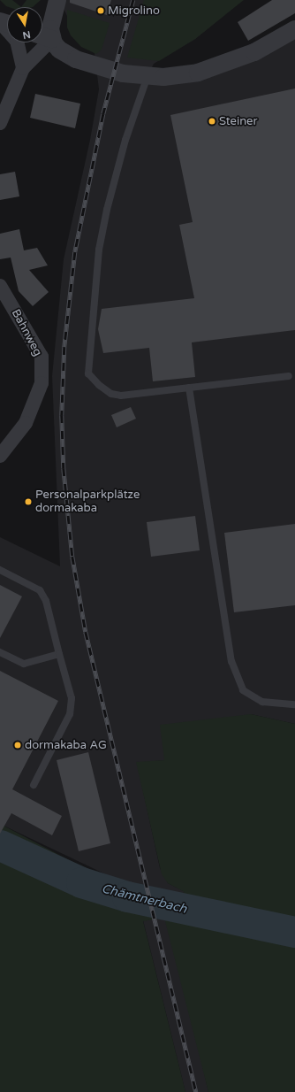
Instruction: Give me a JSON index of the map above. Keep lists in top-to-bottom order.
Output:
{
  "streets": {
    "street": ["Bahnweg"]
  },
  "water": ["Chämtnerbach"],
  "places": [
    "Migrolino",
    "Steiner",
    "Personalparkplätze dormakaba",
    "dormakaba AG"
  ],
  "north": "bottom"
}
